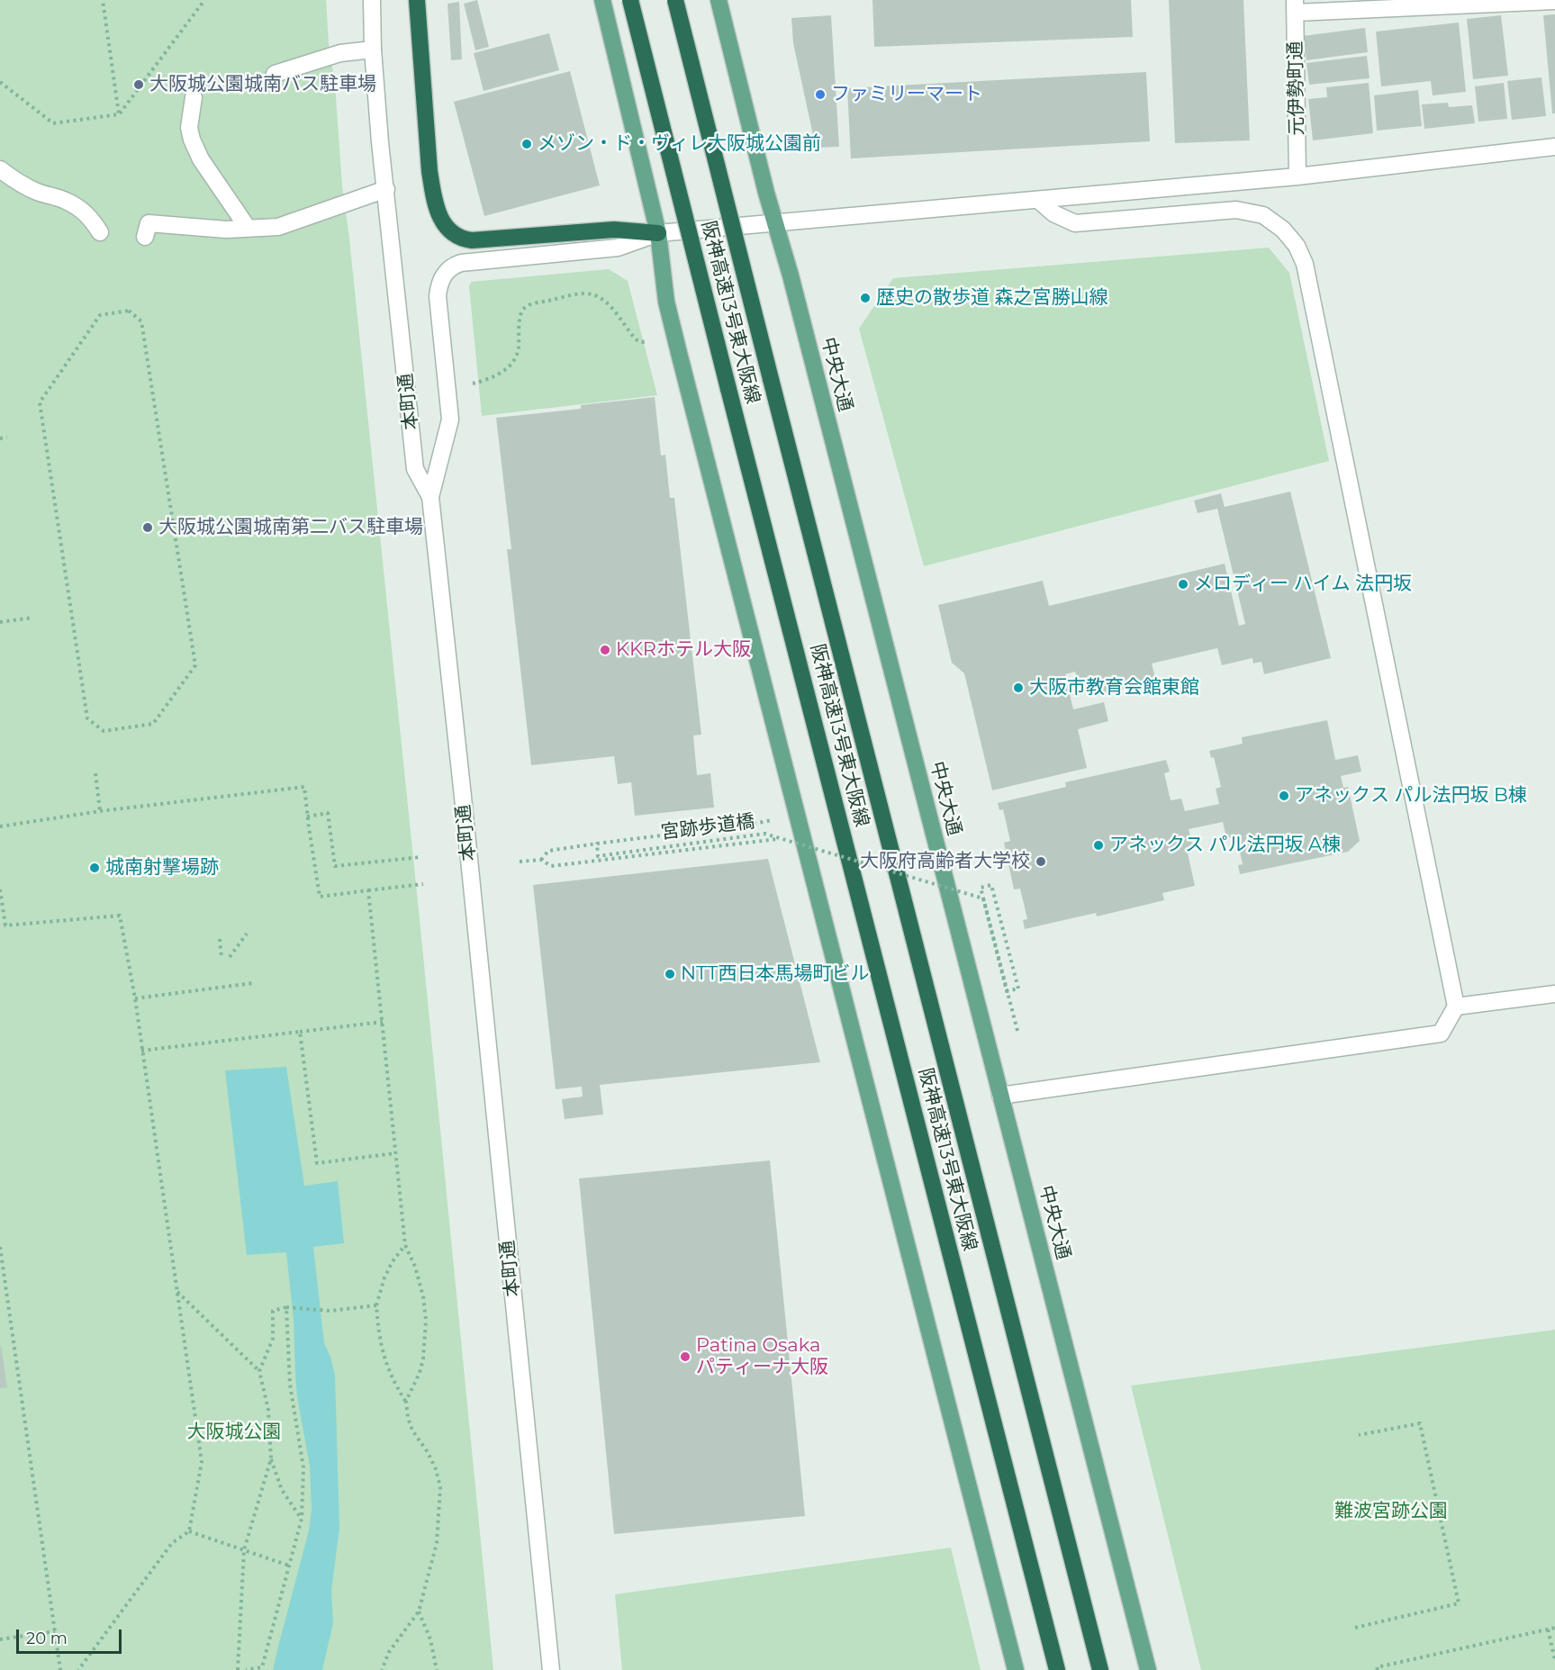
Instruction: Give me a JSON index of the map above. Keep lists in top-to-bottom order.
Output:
{
  "streets": {
    "highway": ["阪神高速13号東大阪線"],
    "main road": ["中央大通"],
    "street": ["元伊勢町通", "本町通"],
    "path": ["宮跡歩道橋"]
  },
  "parks": ["大阪城公園", "難波宮跡公園"],
  "places": [
    "大阪城公園城南バス駐車場",
    "ファミリーマート",
    "メゾン・ド・ヴィレ大阪城公園前",
    "歴史の散歩道 森之宮勝山線",
    "大阪城公園城南第二バス駐車場",
    "メロディー ハイム 法円坂",
    "KKRホテル大阪",
    "大阪市教育会館東館",
    "アネックス パル法円坂 B棟",
    "アネックス パル法円坂 A棟",
    "大阪府高齢者大学校",
    "城南射撃場跡",
    "NTT西日本馬場町ビル",
    "Patina Osaka パティーナ大阪"
  ],
  "scale_bar": "20 m"
}
